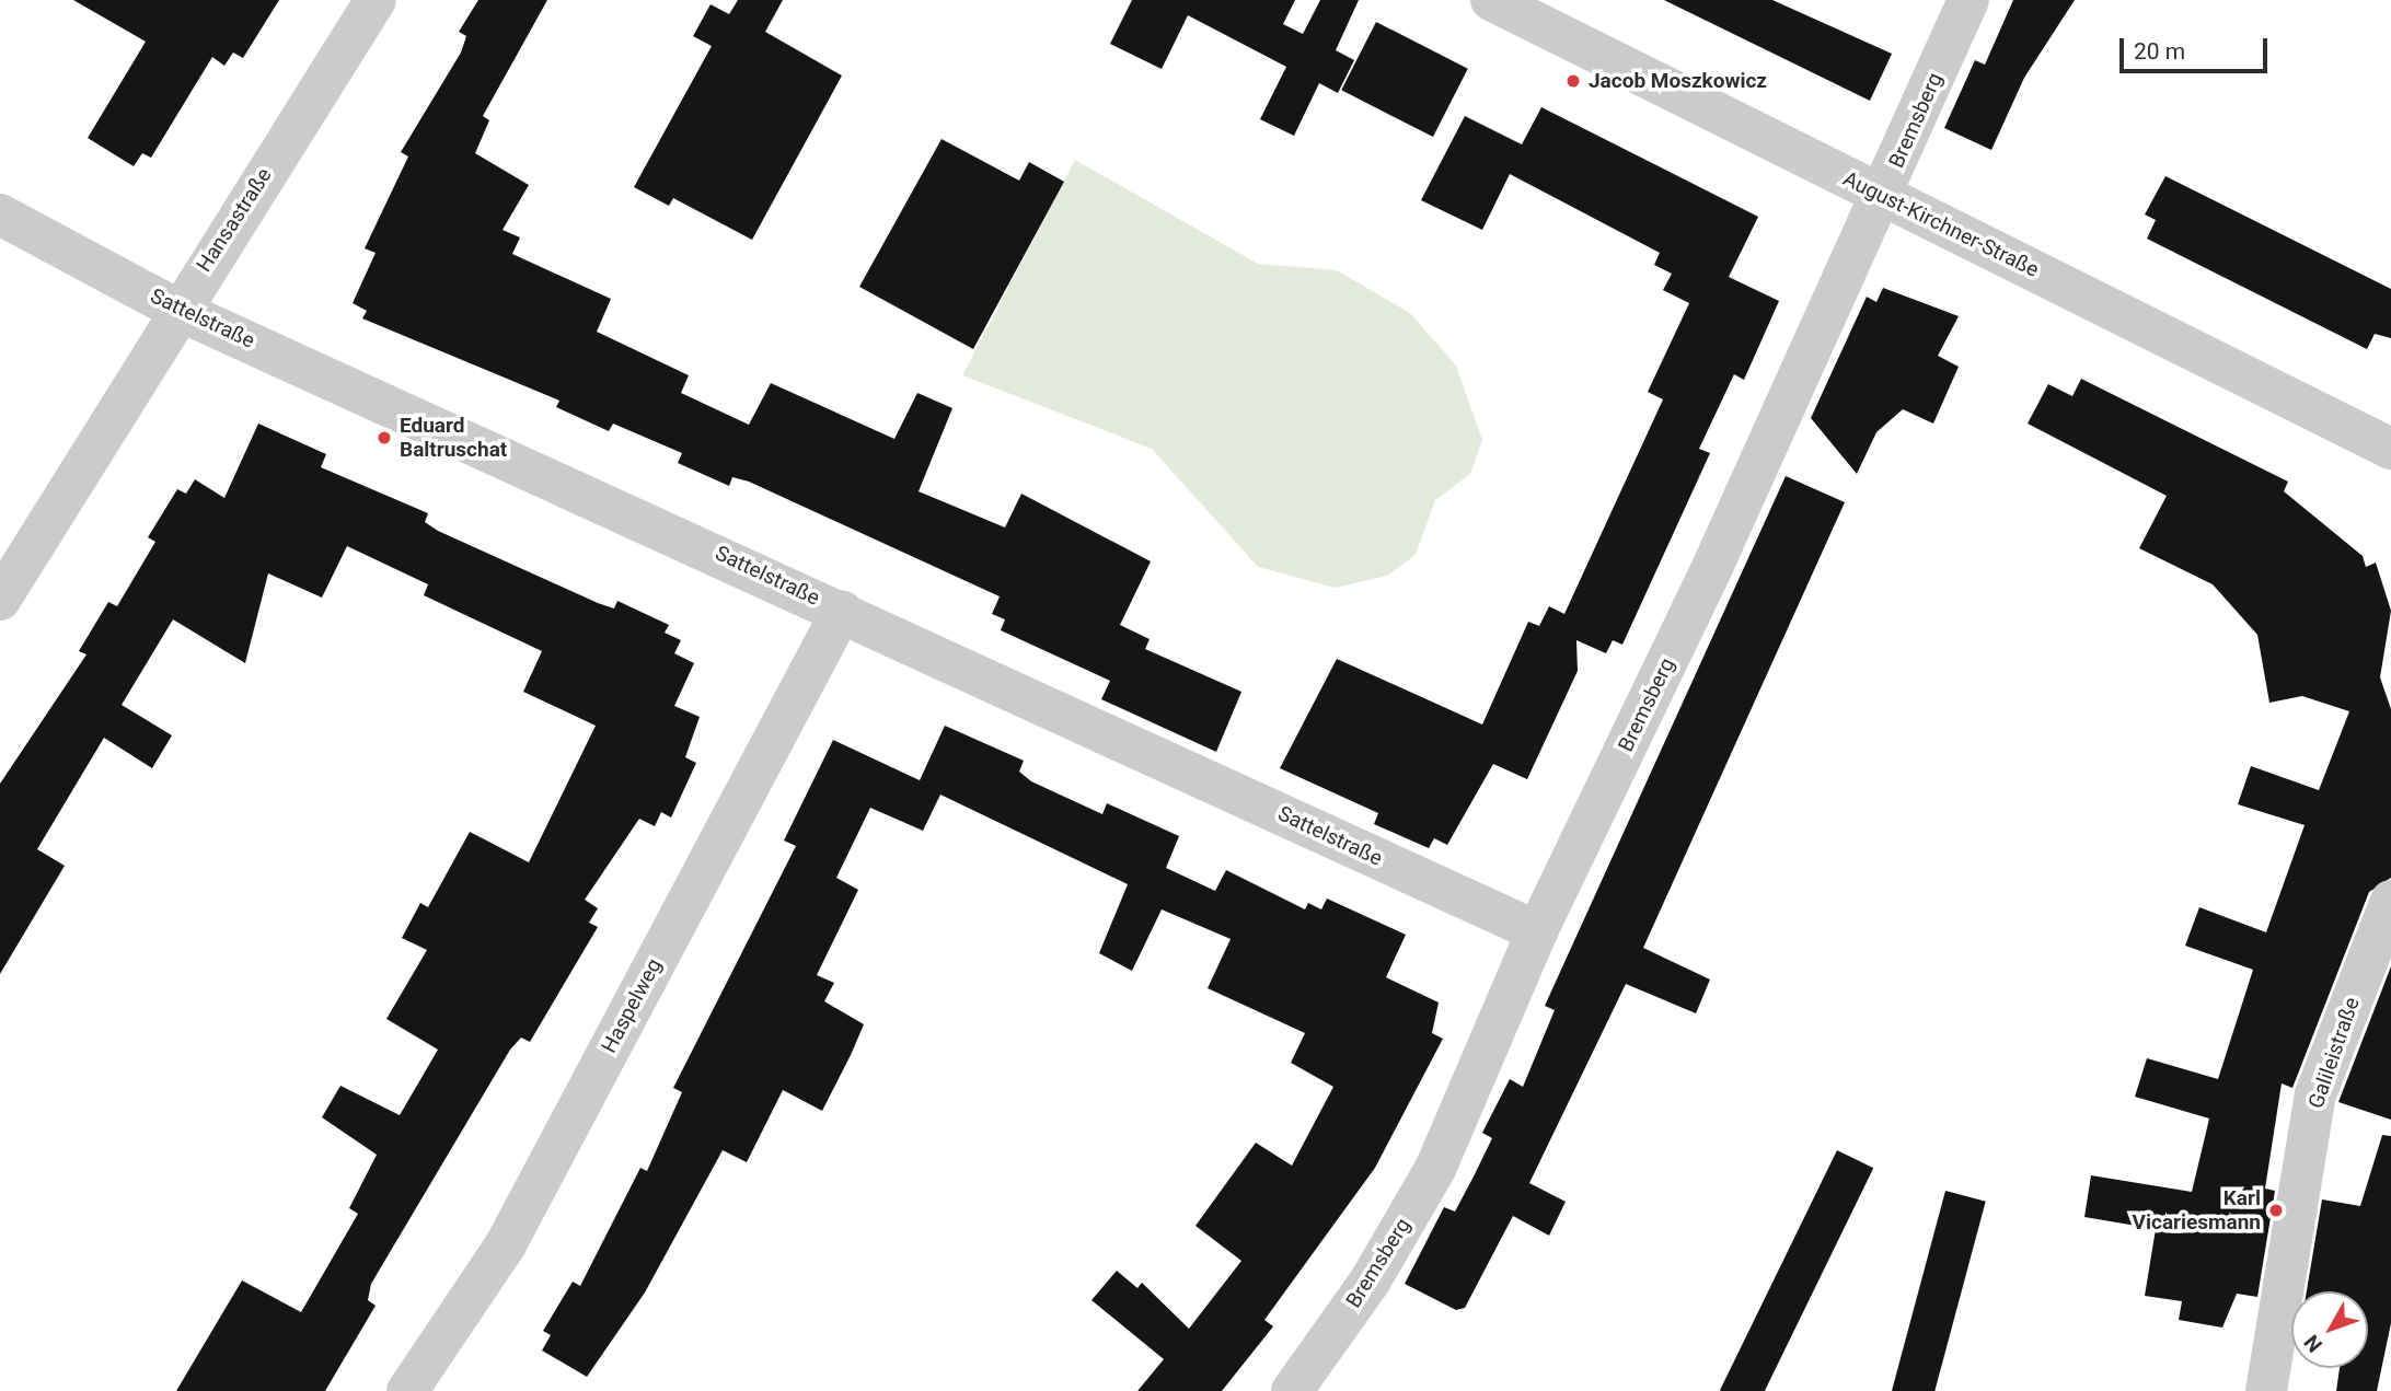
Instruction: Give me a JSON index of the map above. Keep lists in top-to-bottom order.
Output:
{
  "streets": {
    "street": [
      "Bremsberg",
      "Hansastraße",
      "August-Kirchner-Straße",
      "Sattelstraße",
      "Haspelweg",
      "Galileistraße"
    ]
  },
  "crossings": [
    ["Bremsberg", "August-Kirchner-Straße"],
    ["Bremsberg", "Sattelstraße"],
    ["Hansastraße", "Sattelstraße"],
    ["Sattelstraße", "Haspelweg"]
  ],
  "places": ["Jacob Moszkowicz", "Eduard Baltruschat", "Karl Vicariesmann"],
  "scale_bar": "20 m",
  "north": "bottom left"
}
